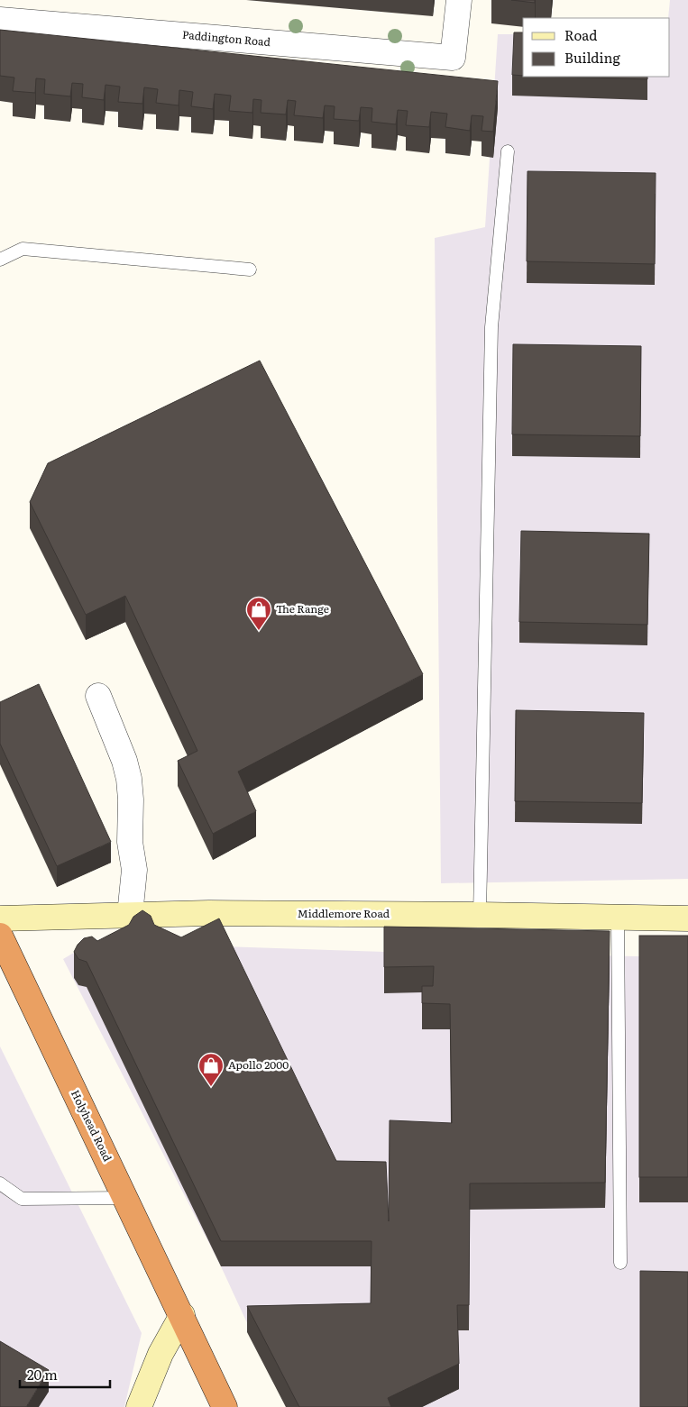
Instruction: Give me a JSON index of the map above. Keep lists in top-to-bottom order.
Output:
{
  "streets": {
    "highway": ["Holyhead Road"],
    "street": ["Paddington Road", "Middlemore Road"]
  },
  "places": {
    "shop": ["The Range", "Apollo 2000"]
  },
  "legend": ["Road", "Building"],
  "scale_bar": "20 m"
}
